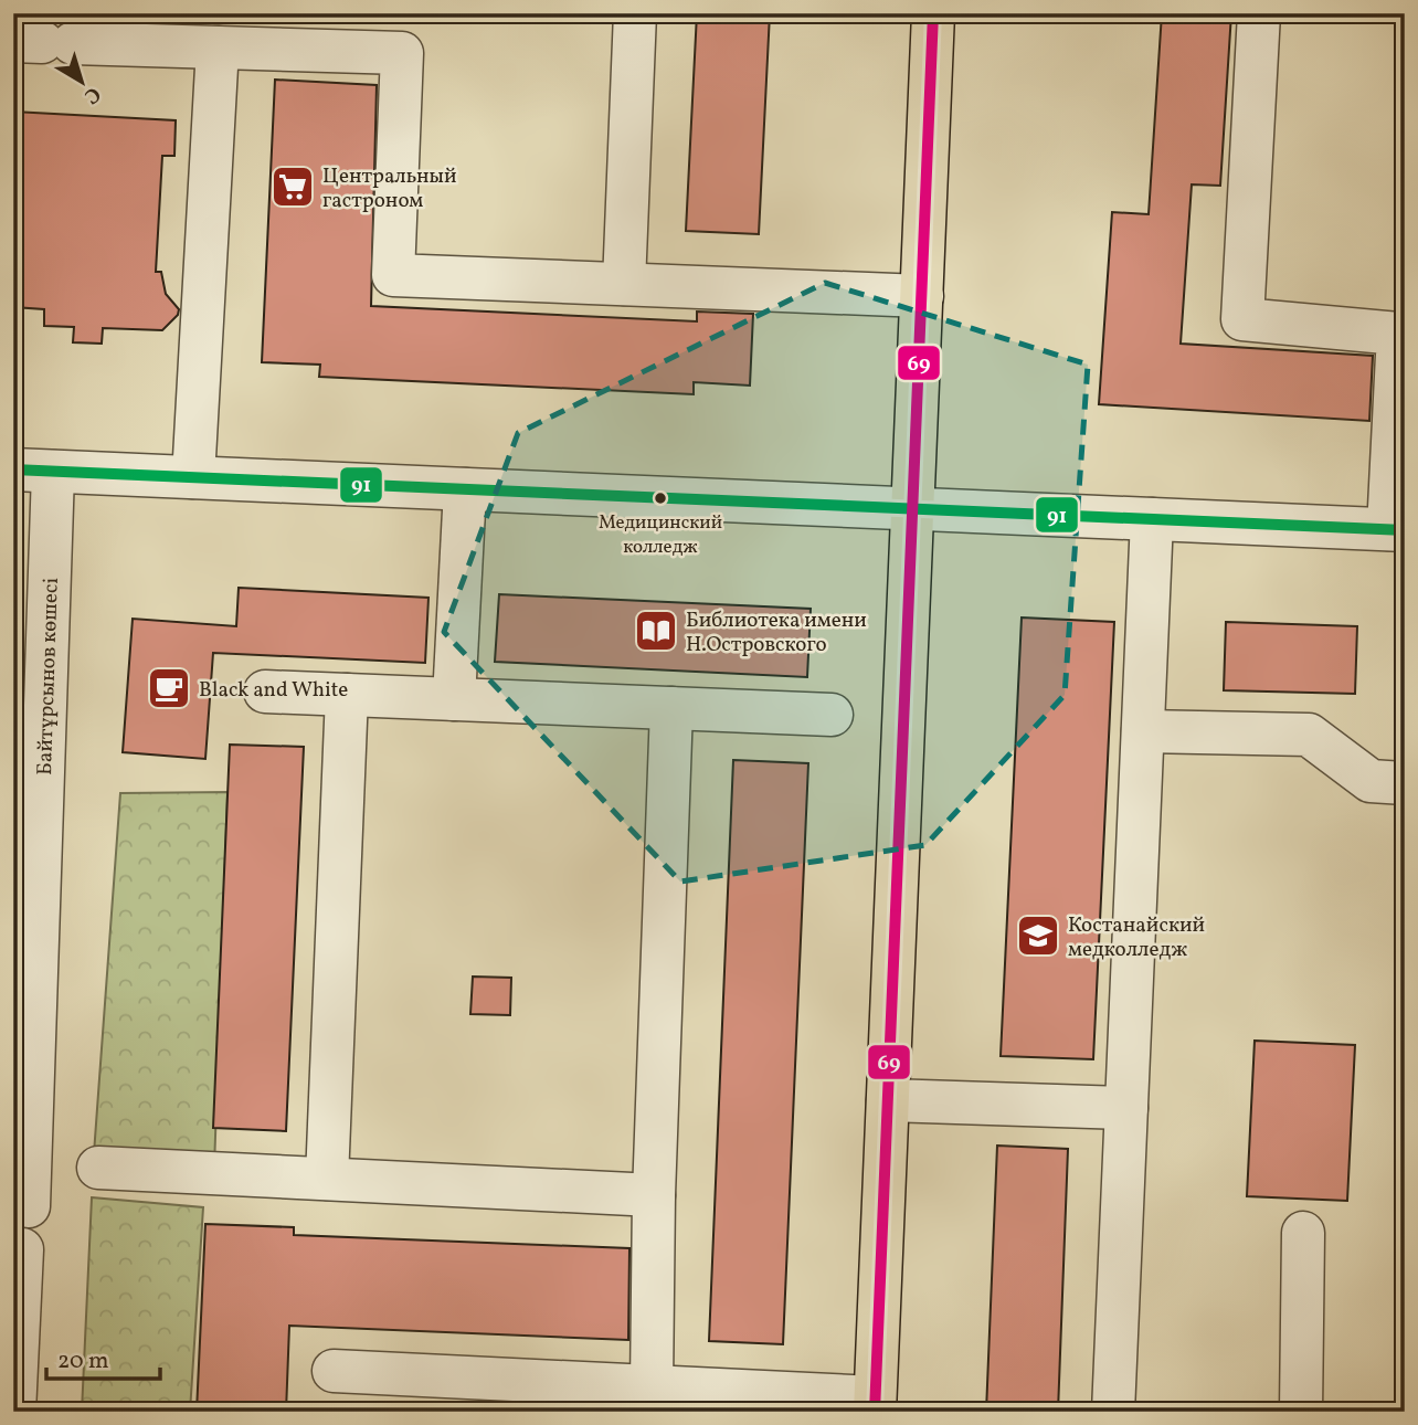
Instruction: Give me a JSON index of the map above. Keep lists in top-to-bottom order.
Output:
{
  "streets": {
    "street": ["Байтұрсынов көшесі"]
  },
  "places": {
    "supermarket": ["Центральный гастроном"],
    "other": ["Медицинский колледж"],
    "library": ["Библиотека имени Н.Островского"],
    "cafe": ["Black and White"],
    "school or university": ["Костанайский медколледж"]
  },
  "lines": ["transit line 69", "transit line 91"],
  "scale_bar": "20 m",
  "north": "bottom right"
}
